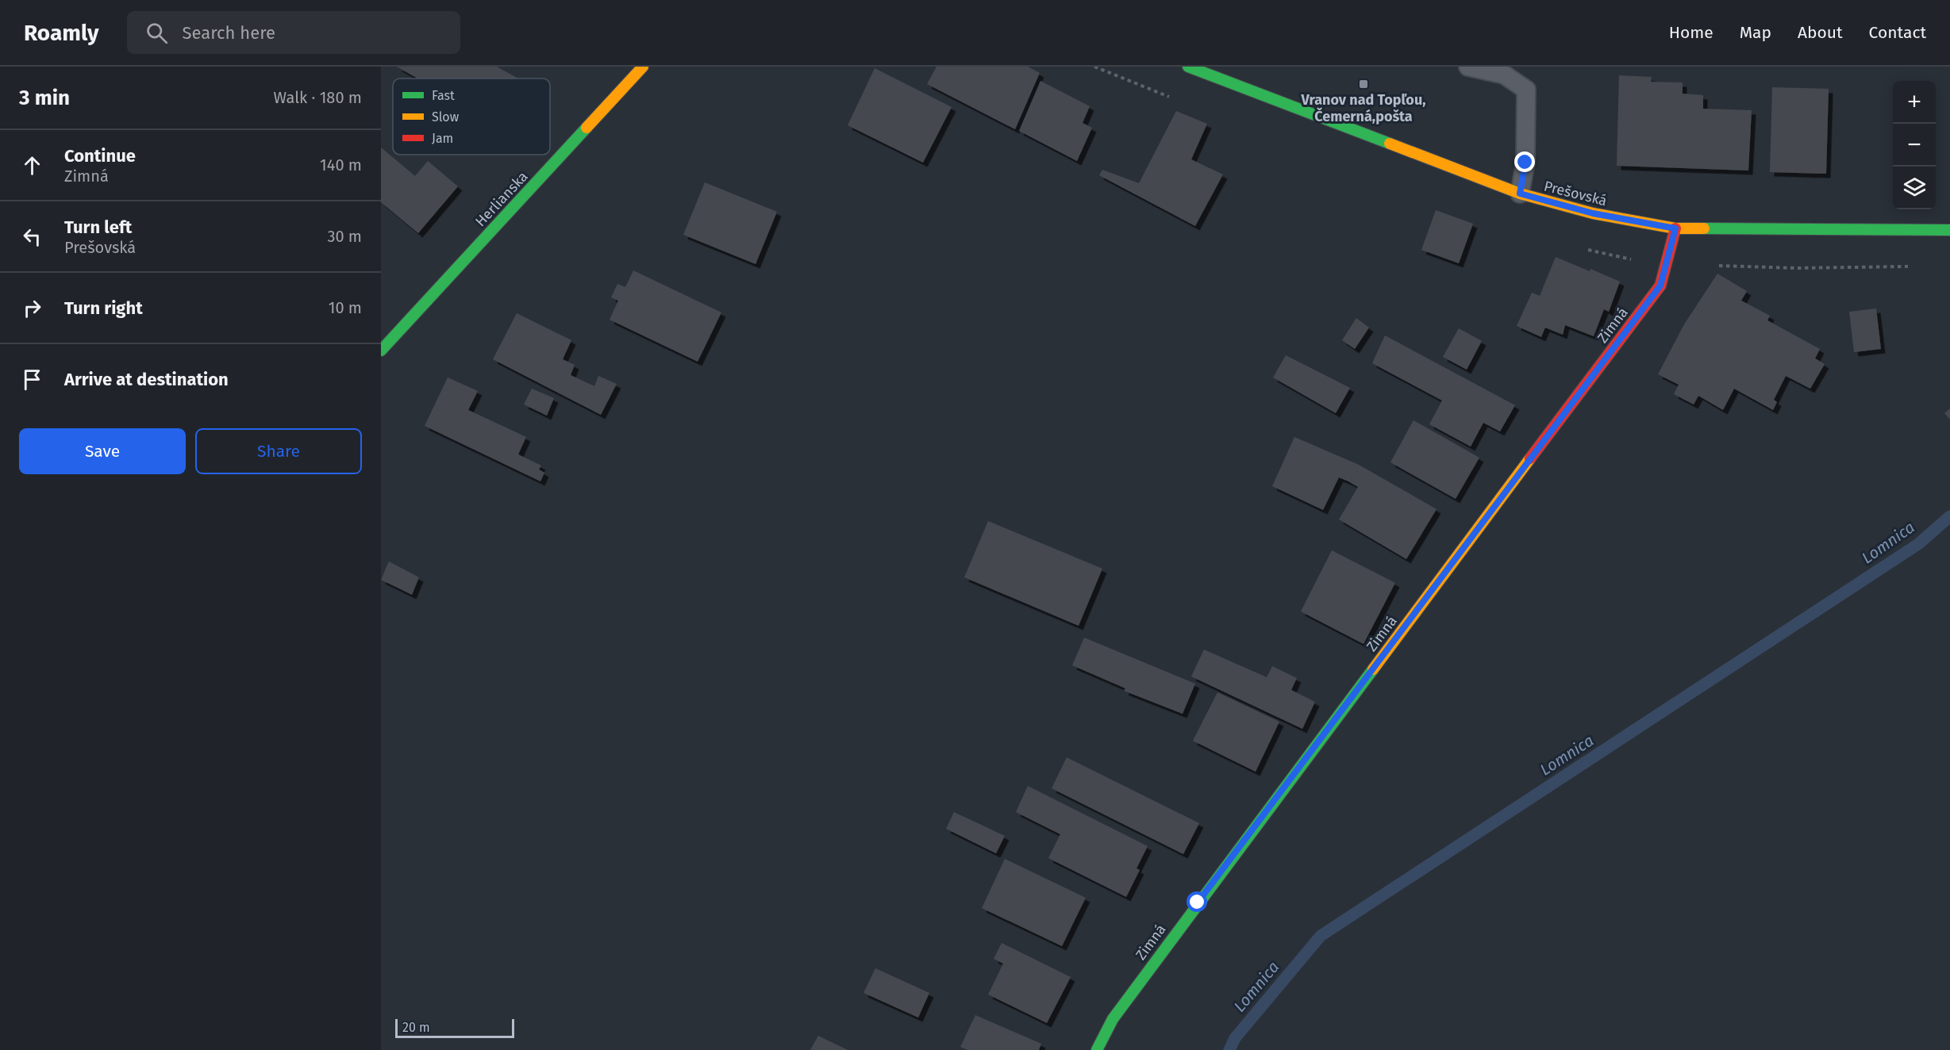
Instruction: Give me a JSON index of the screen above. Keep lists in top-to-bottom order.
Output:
{
  "streets": {
    "main road": ["Prešovská", "Herlianska", "Zimná"]
  },
  "crossings": [
    ["Prešovská", "Zimná"]
  ],
  "water": ["Lomnica"],
  "places": {
    "transit": ["Vranov nad Topľou, Čemerná,pošta"]
  },
  "legend": ["Fast", "Slow", "Jam"],
  "scale_bar": "20 m",
  "page": {
    "header": "Roamly",
    "search": "Search here",
    "nav": [
      "Home",
      "Map",
      "About",
      "Contact"
    ],
    "heading": ["3 min", "Walk · 180 m"],
    "map_buttons": ["+", "−"],
    "list": [
      ["Continue", "Zimná", "140 m"],
      ["Turn left", "Prešovská", "30 m"],
      ["Turn right", "10 m"],
      "Arrive at destination"
    ],
    "buttons": ["Save", "Share"],
    "scale": "20 m"
  }
}
